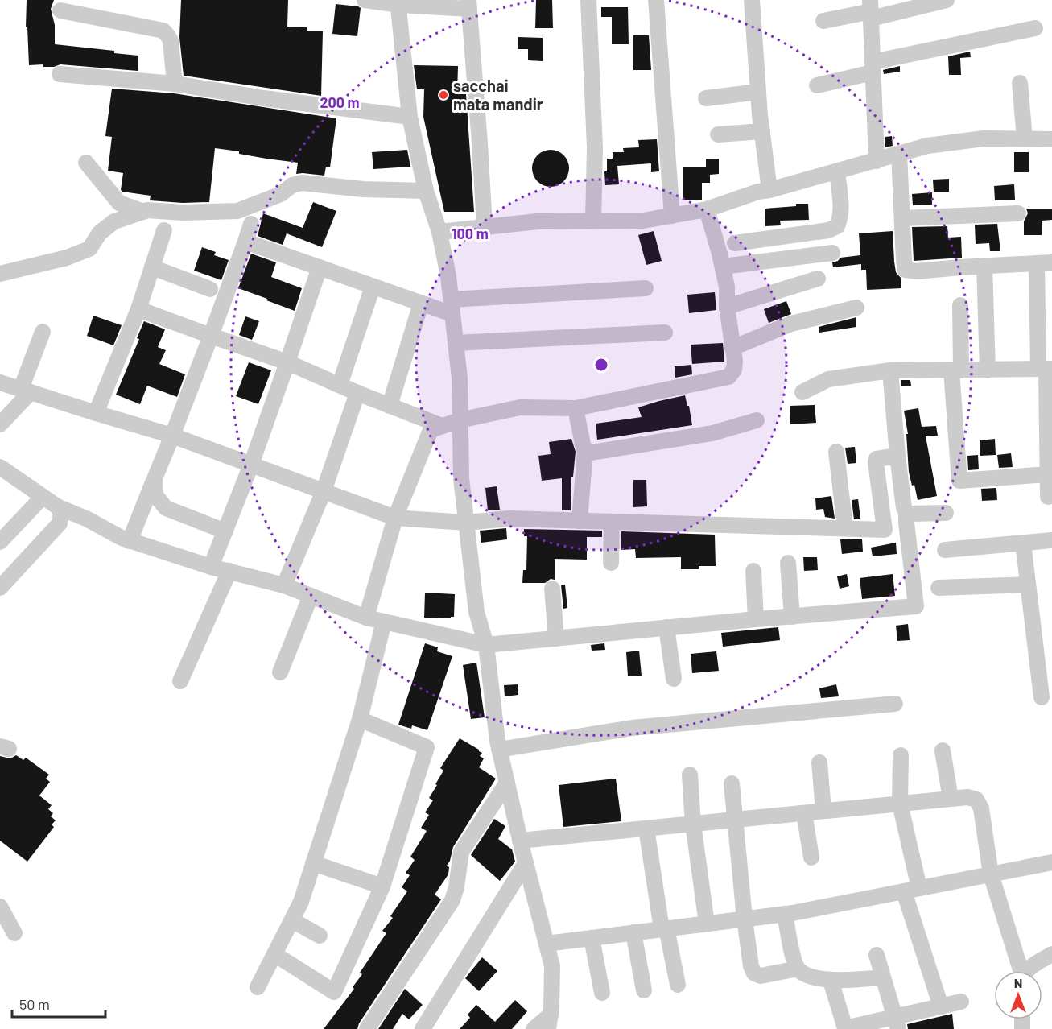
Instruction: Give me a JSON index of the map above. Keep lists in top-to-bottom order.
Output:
{
  "places": ["sacchai mata mandir"],
  "scale_bar": "50 m",
  "north": "top",
  "rings": ["200 m", "100 m"]
}
